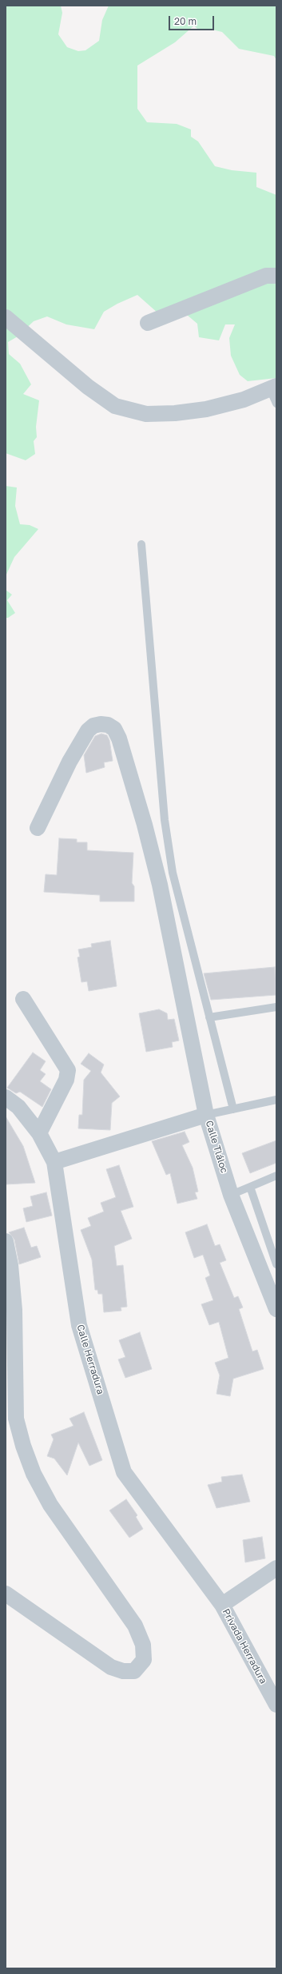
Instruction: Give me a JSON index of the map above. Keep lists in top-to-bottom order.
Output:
{
  "streets": {
    "street": ["Calle Tláloc", "Calle Herradura", "Privada Herradura"]
  },
  "crossings": [
    ["Calle Tláloc", "Calle Herradura"],
    ["Calle Herradura", "Privada Herradura"]
  ],
  "scale_bar": "20 m"
}
